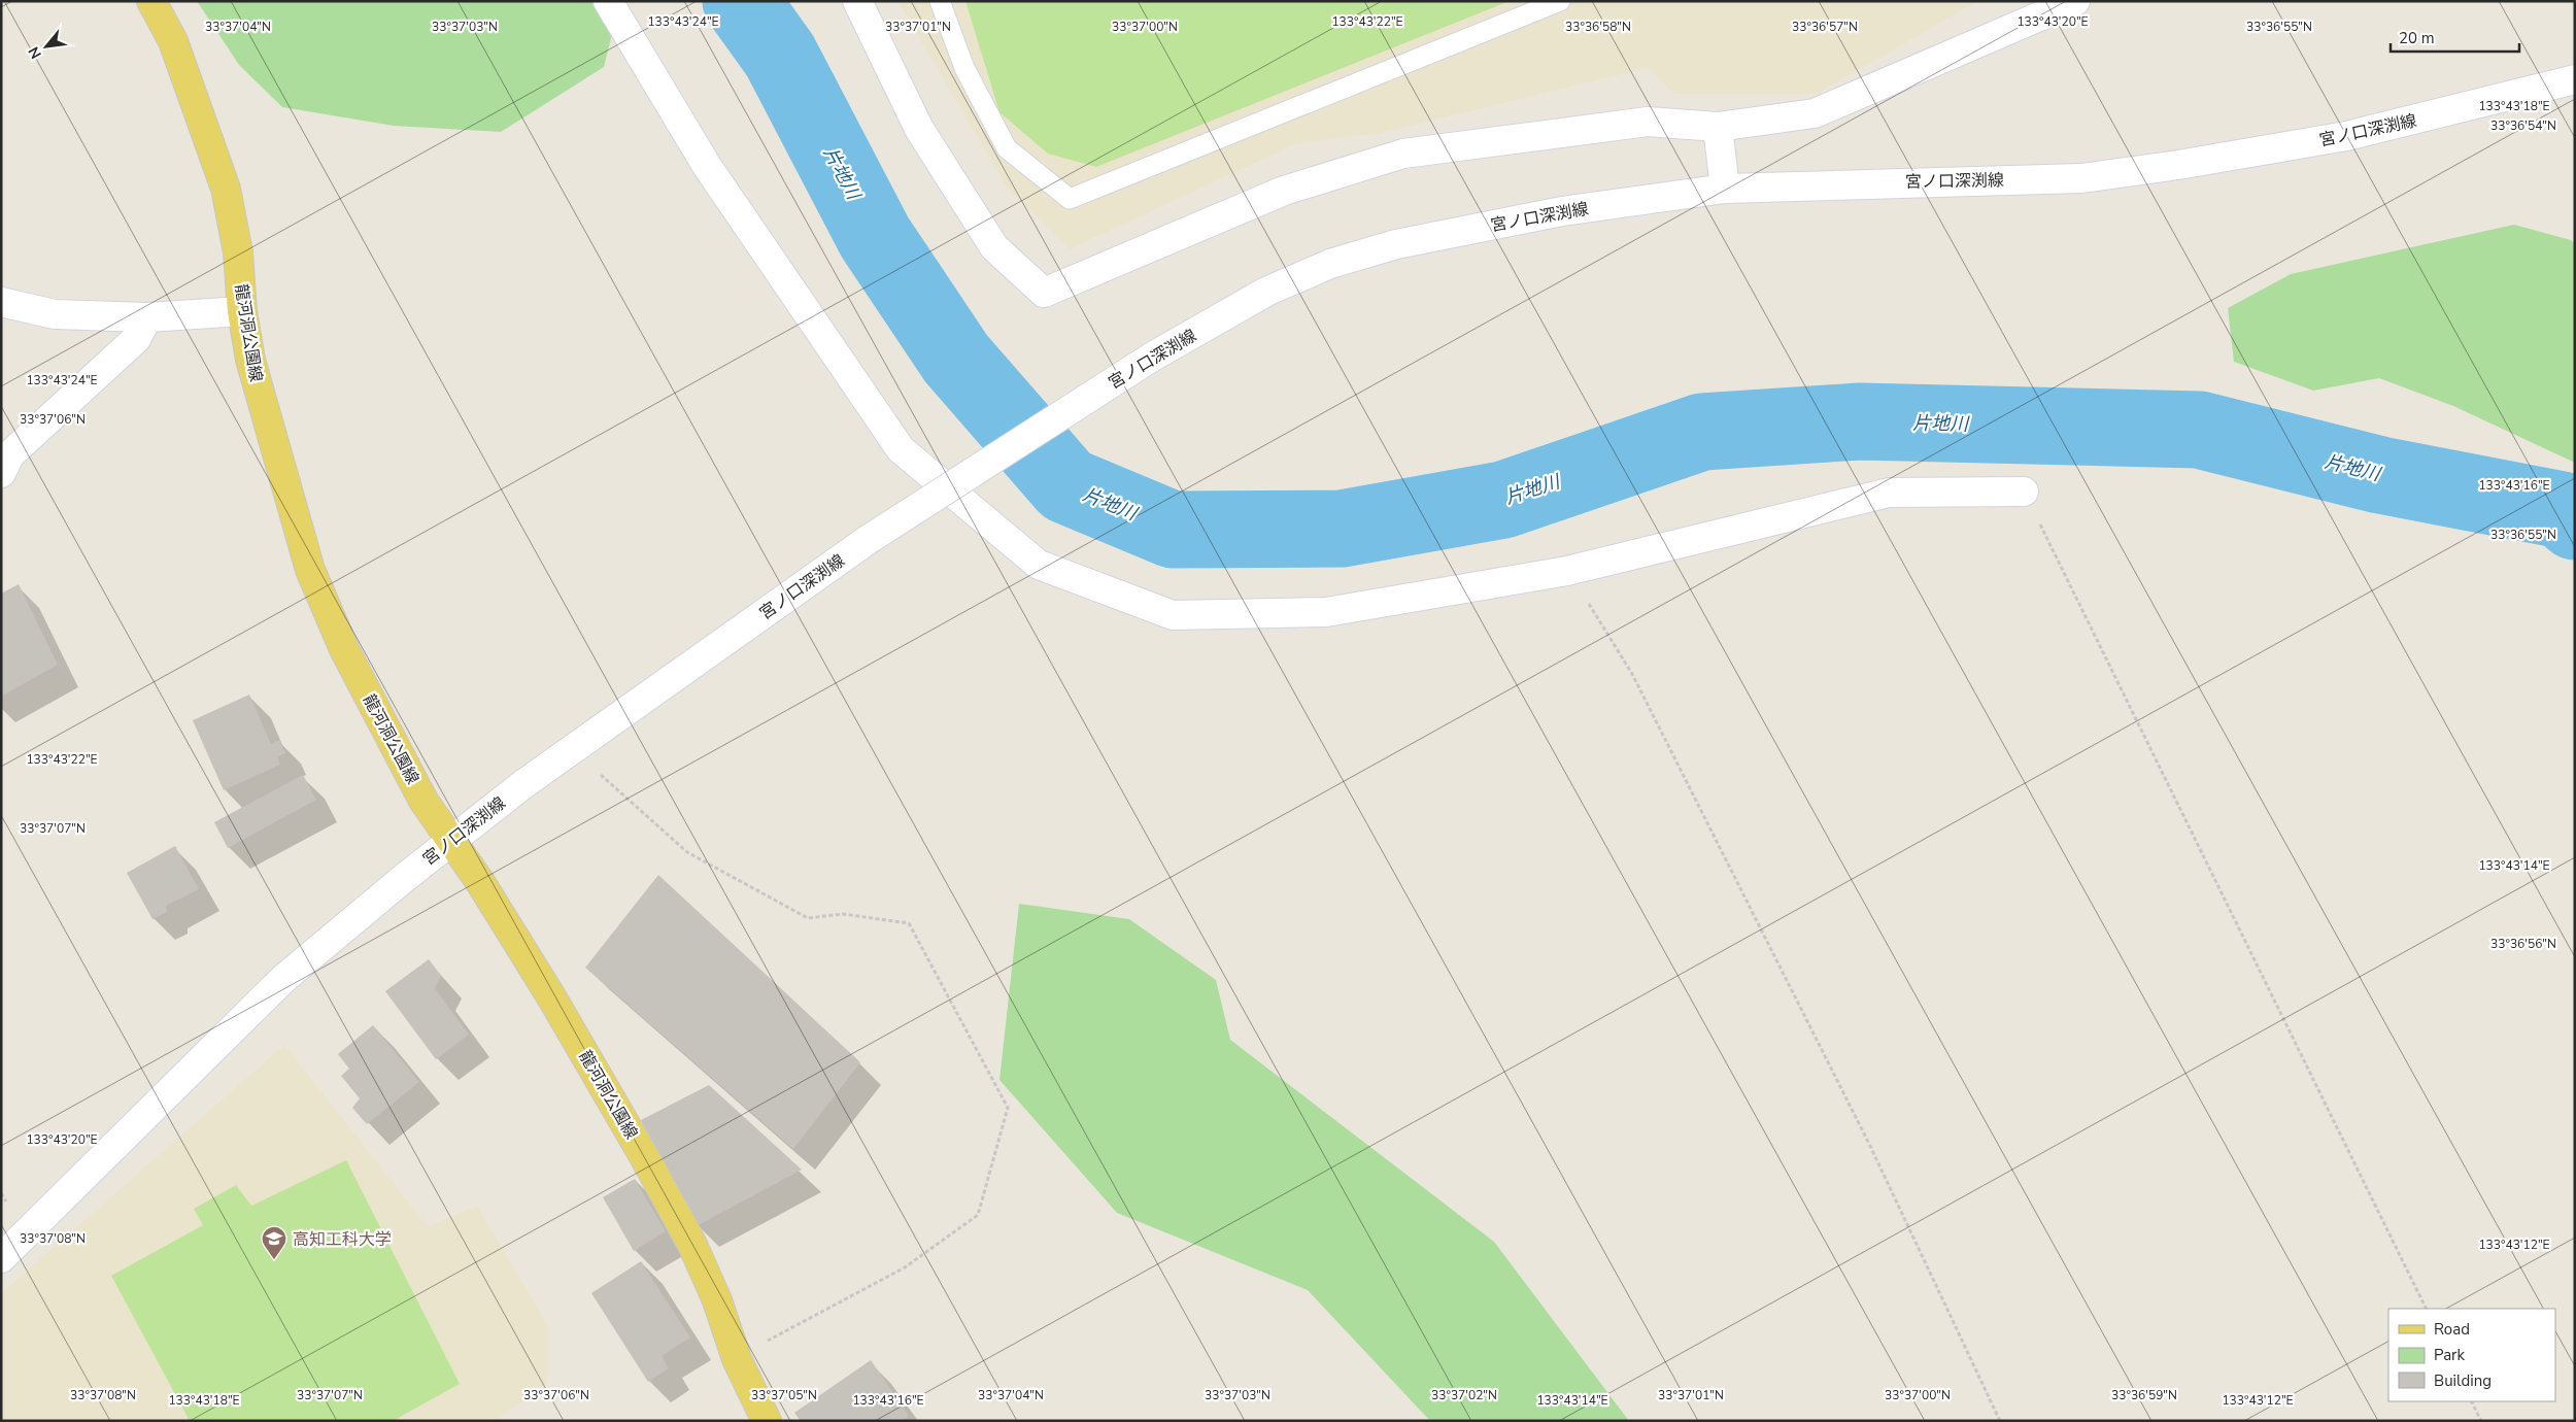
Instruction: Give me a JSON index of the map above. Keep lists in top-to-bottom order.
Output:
{
  "streets": {
    "main road": ["龍河洞公園線"],
    "street": ["宮ノ口深渕線"]
  },
  "crossings": [
    ["宮ノ口深渕線", "龍河洞公園線"]
  ],
  "water": ["片地川"],
  "places": {
    "school or university": ["高知工科大学"]
  },
  "legend": ["Road", "Park", "Building"],
  "scale_bar": "20 m",
  "north": "bottom left",
  "coordinates": [
    "133°43'24\"E",
    "133°43'22\"E",
    "133°43'20\"E",
    "33°37'04\"N",
    "33°37'03\"N",
    "33°37'01\"N",
    "33°37'00\"N",
    "33°36'58\"N",
    "33°36'57\"N",
    "33°36'55\"N",
    "133°43'18\"E",
    "33°36'54\"N",
    "33°37'06\"N",
    "133°43'16\"E",
    "33°37'07\"N",
    "133°43'14\"E",
    "33°36'56\"N",
    "33°37'08\"N",
    "133°43'12\"E",
    "33°37'05\"N",
    "33°37'02\"N",
    "33°36'59\"N"
  ]
}
